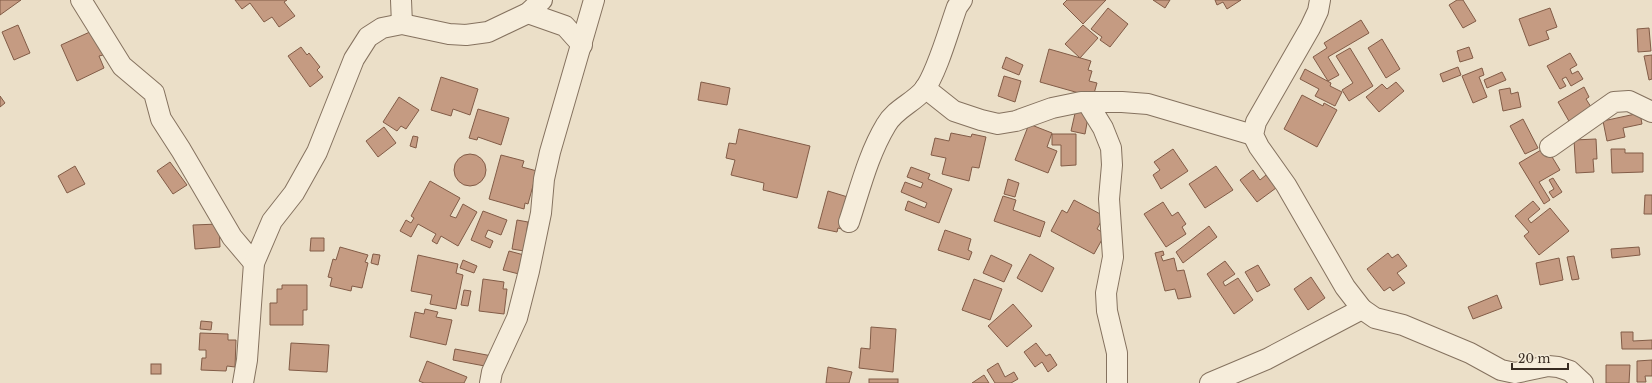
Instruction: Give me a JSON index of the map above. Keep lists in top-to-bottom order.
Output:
{
  "scale_bar": "20 m"
}
